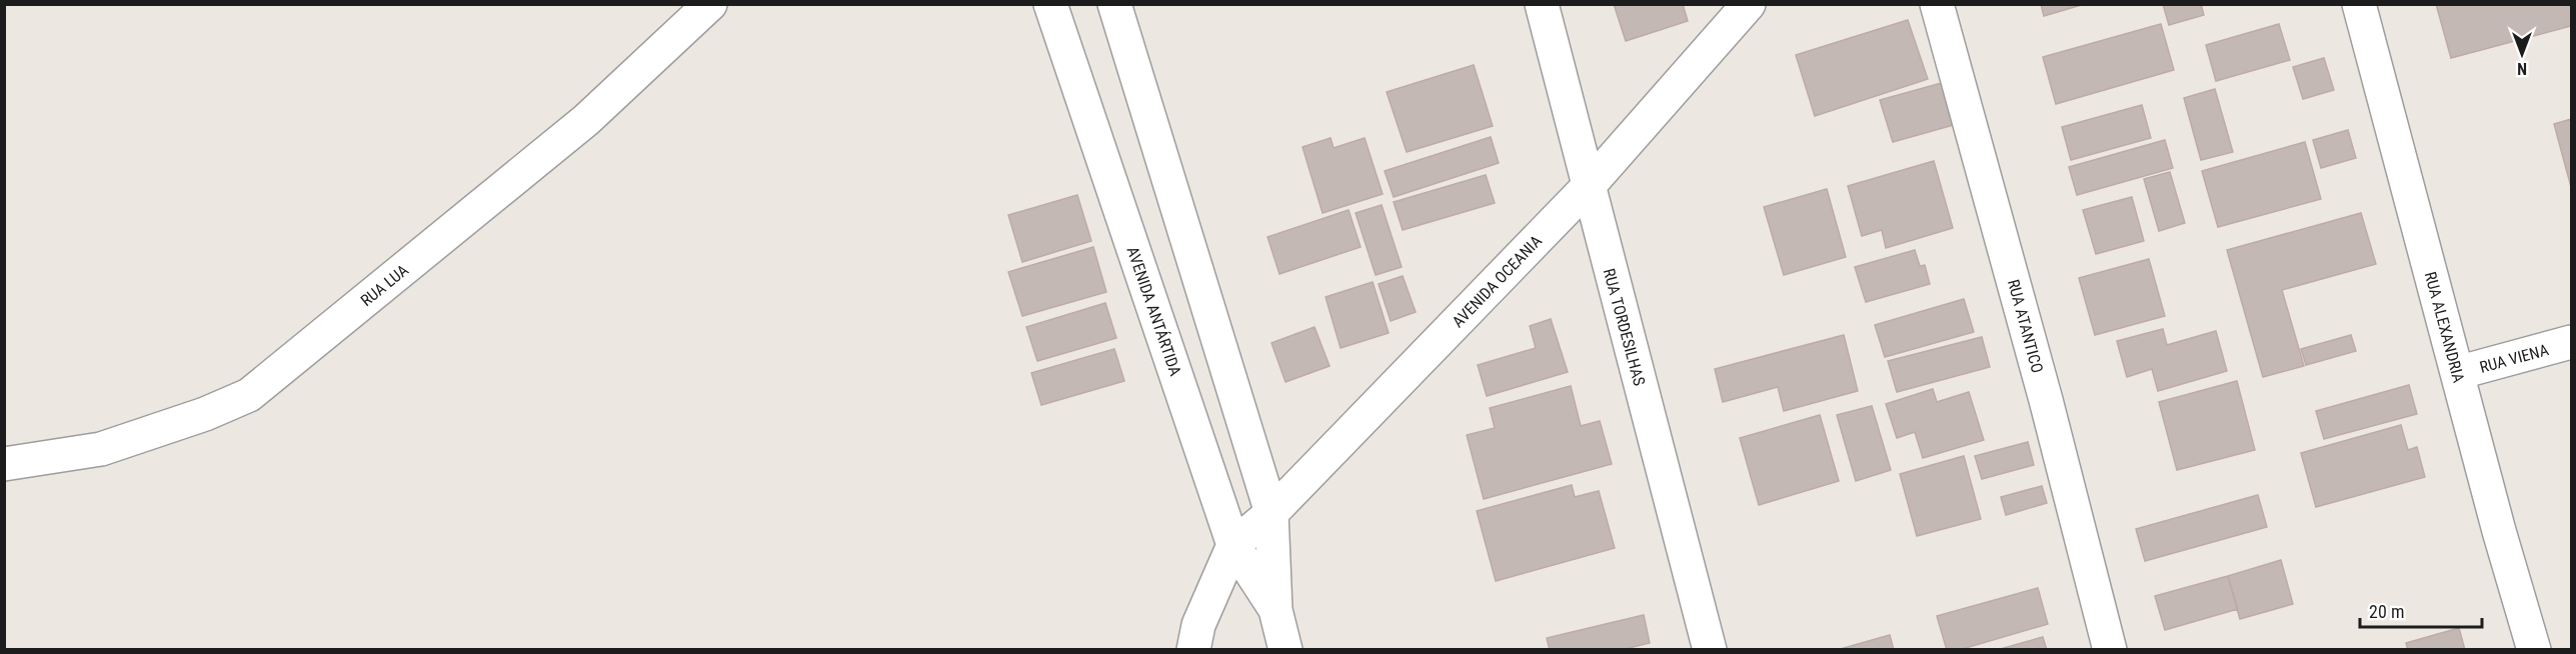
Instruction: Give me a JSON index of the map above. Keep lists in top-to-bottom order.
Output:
{
  "streets": {
    "street": [
      "AVENIDA OCEANIA",
      "RUA LUA",
      "AVENIDA ANTÁRTIDA",
      "RUA ATANTICO",
      "RUA TORDESILHAS",
      "RUA ALEXANDRIA",
      "RUA VIENA"
    ]
  },
  "crossings": [
    ["AVENIDA OCEANIA", "AVENIDA ANTÁRTIDA"],
    ["AVENIDA OCEANIA", "RUA TORDESILHAS"],
    ["RUA ALEXANDRIA", "RUA VIENA"]
  ],
  "scale_bar": "20 m",
  "north": "bottom"
}
